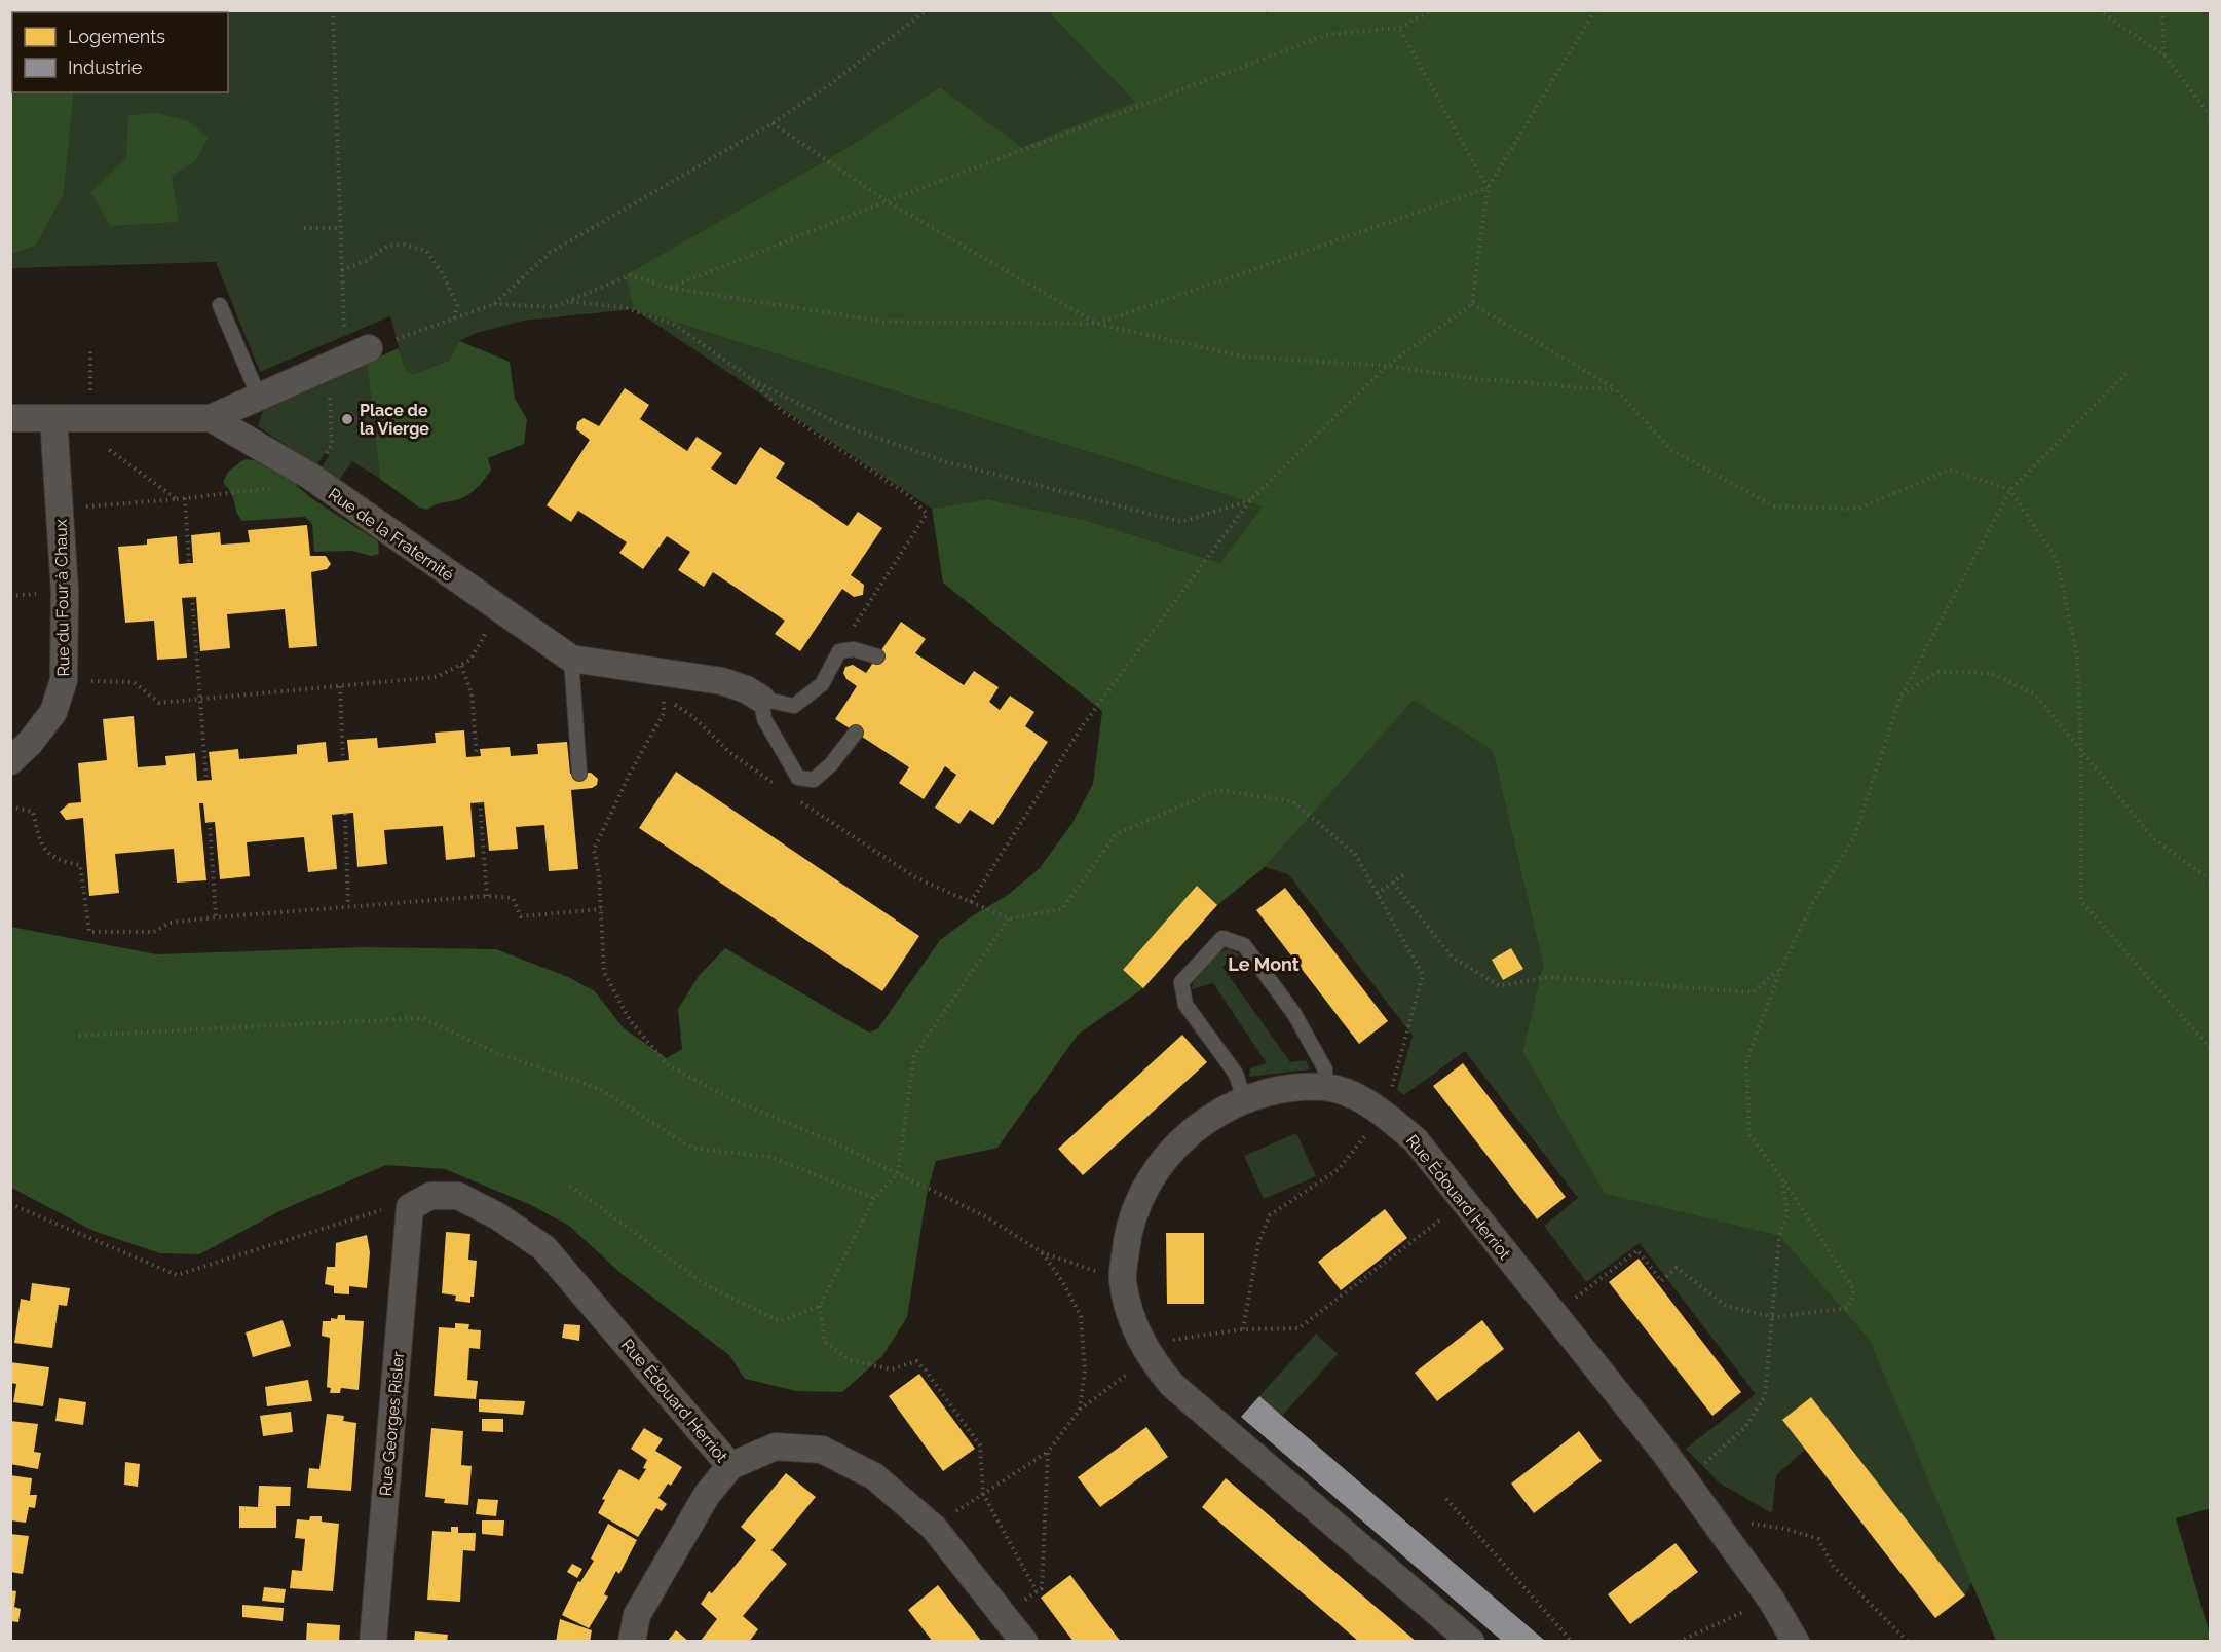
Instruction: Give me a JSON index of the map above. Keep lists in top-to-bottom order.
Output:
{
  "streets": {
    "street": [
      "Rue de la Fraternité",
      "Rue du Four à Chaux",
      "Rue Édouard Herriot",
      "Rue Georges Risler"
    ]
  },
  "crossings": [
    ["Rue Édouard Herriot", "Rue Georges Risler"]
  ],
  "districts": ["Le Mont"],
  "places": ["Place de la Vierge"],
  "legend": ["Logements", "Industrie"]
}
